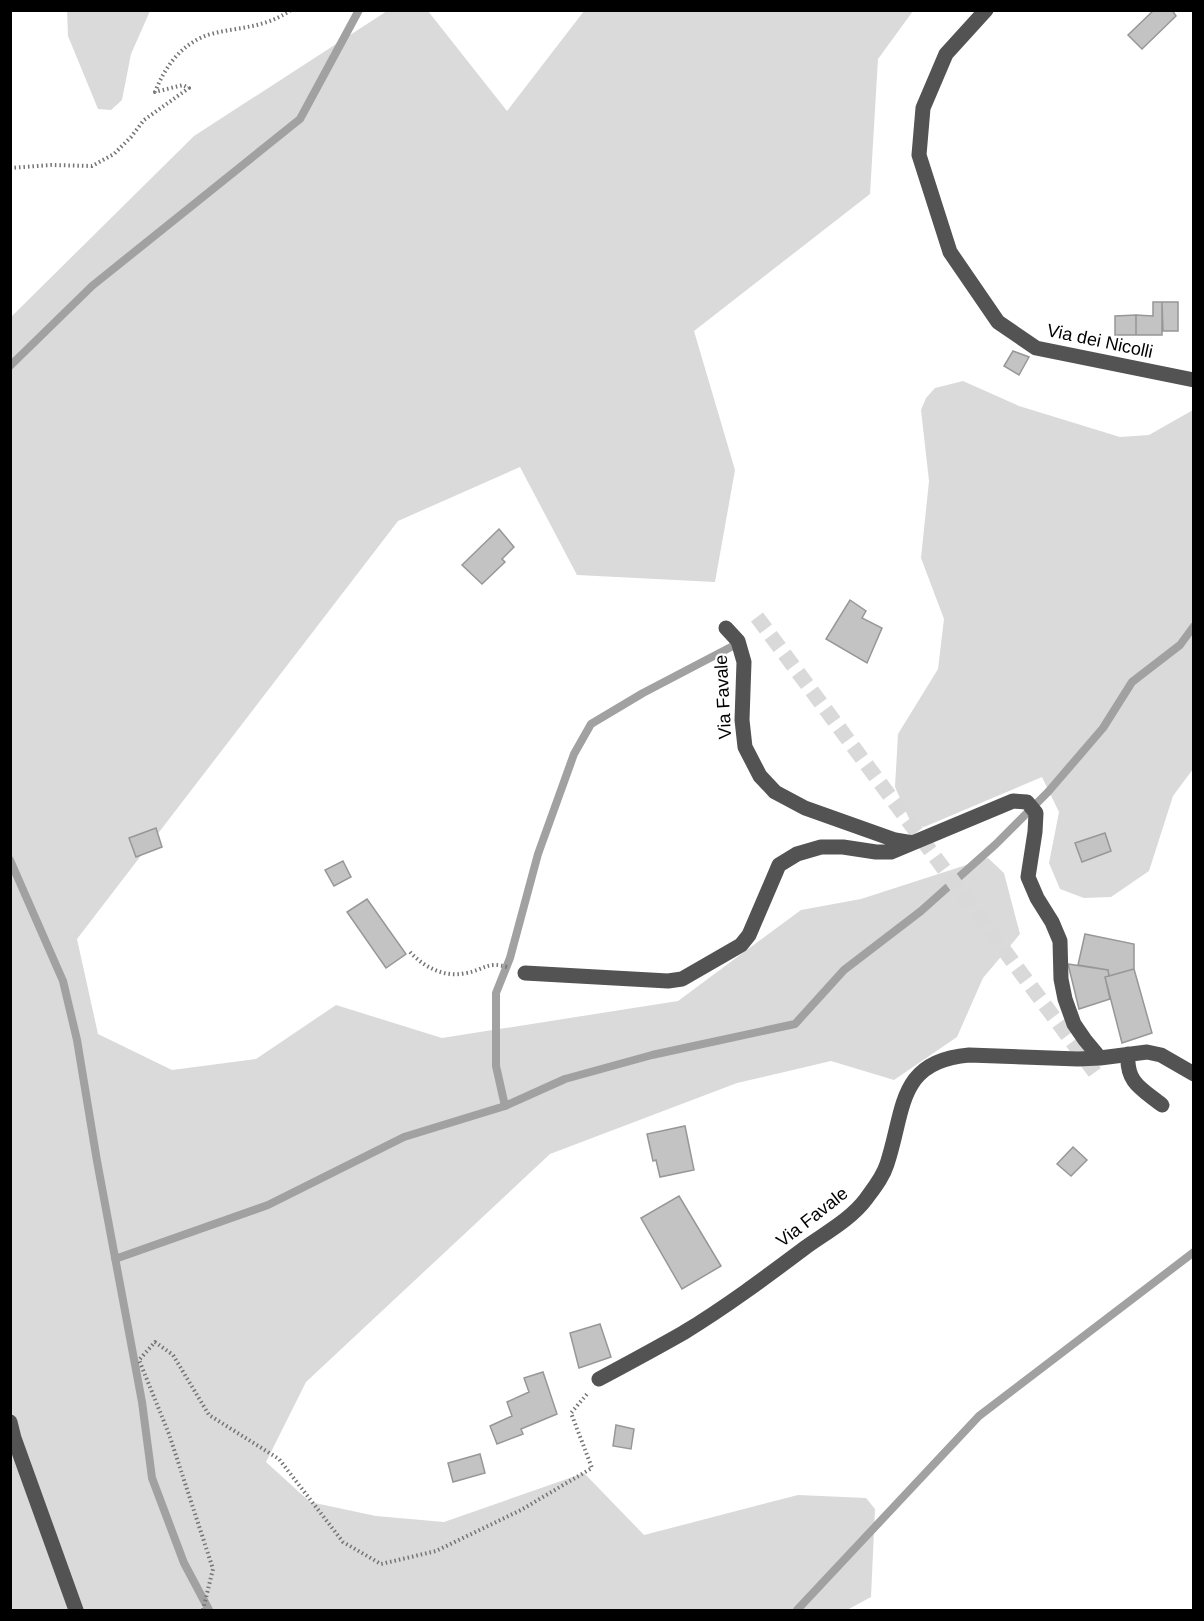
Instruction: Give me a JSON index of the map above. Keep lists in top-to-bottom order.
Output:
{
  "streets": {
    "street": ["Via dei Nicolli", "Via Favale"]
  }
}
